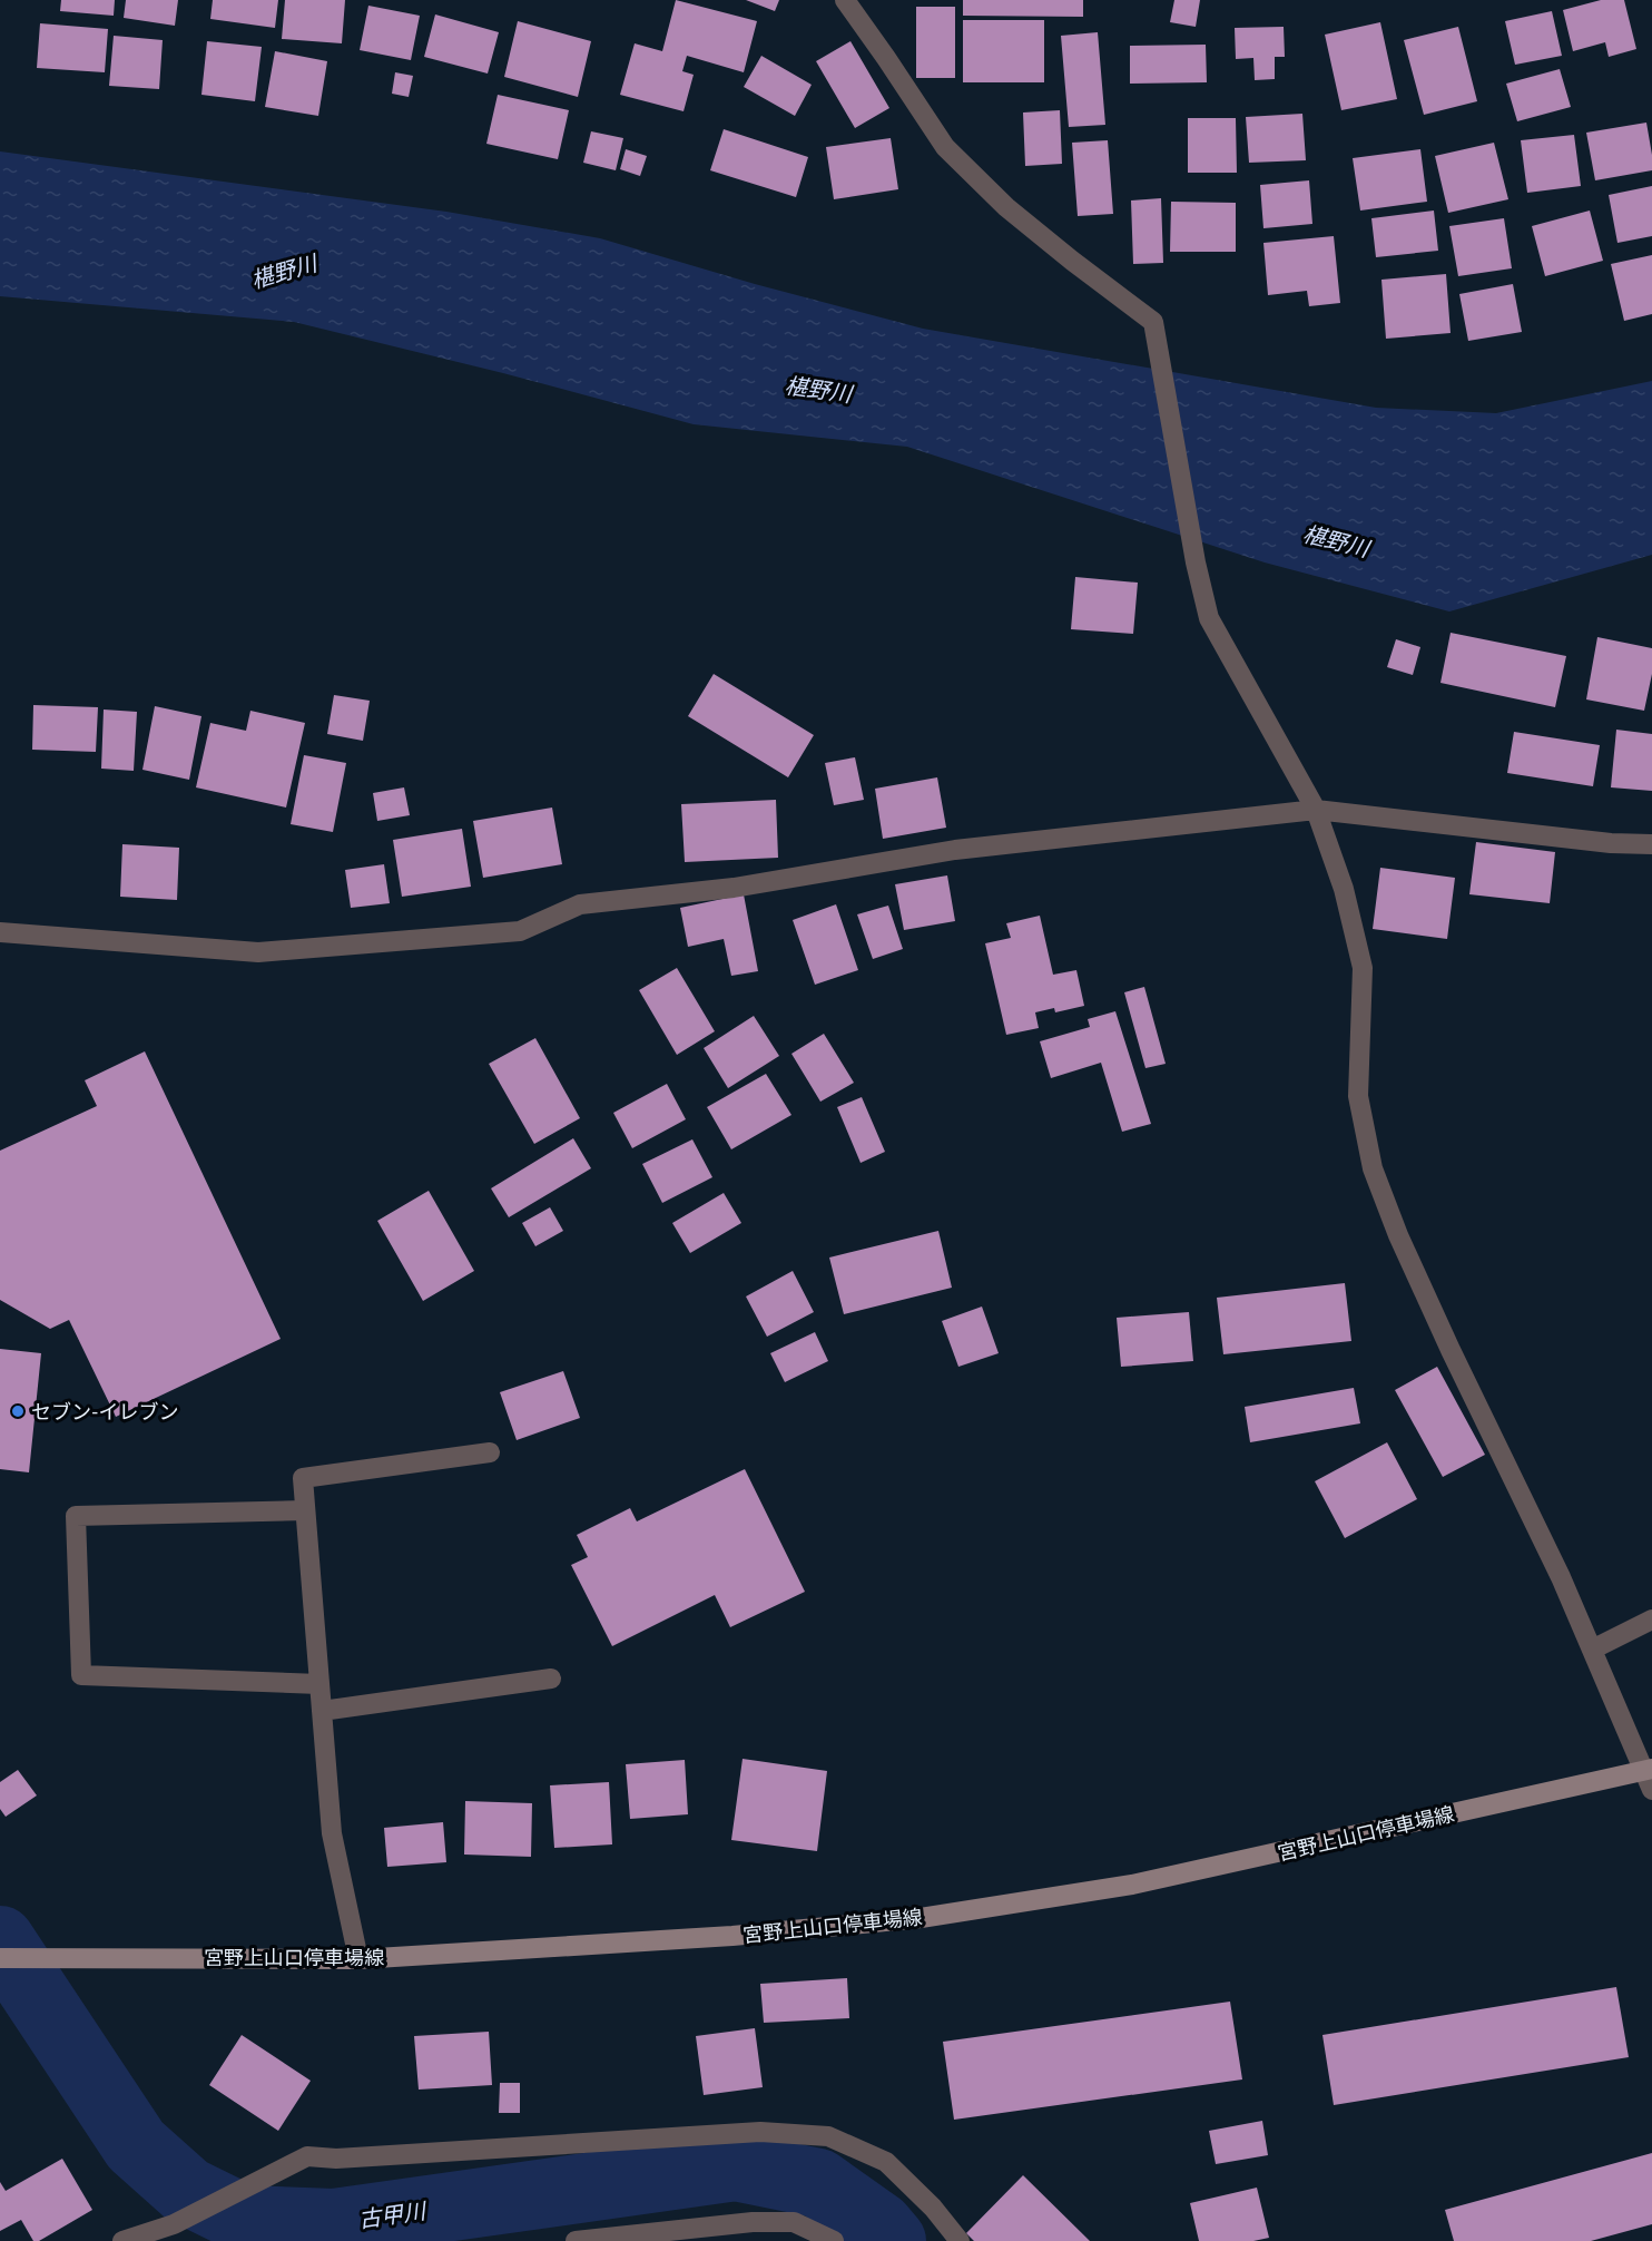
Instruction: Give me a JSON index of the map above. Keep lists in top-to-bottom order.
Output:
{
  "streets": {
    "main road": ["宮野上山口停車場線"]
  },
  "water": ["椹野川", "古甲川"],
  "places": ["セブン-イレブン"]
}
